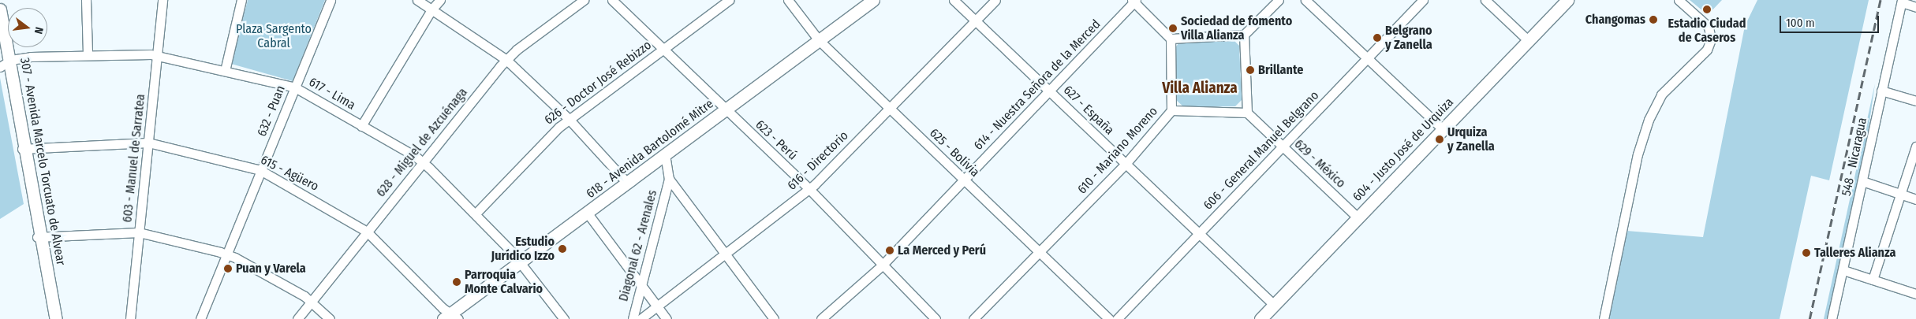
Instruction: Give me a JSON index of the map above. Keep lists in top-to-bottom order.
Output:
{
  "streets": {
    "main road": ["618 - Avenida Bartolomé Mitre", "604 - Justo José de Urquiza", "307 - Avenida Marcelo Torcuato de Alvear"],
    "street": [
      "626 - Doctor José Rebizzo",
      "614 - Nuestra Señora de la Merced",
      "617 - Lima",
      "627 - España",
      "632 - Puan",
      "623 - Perú",
      "628 - Miguel de Azcuénaga",
      "610 - Mariano Moreno",
      "606 - General Manuel Belgrano",
      "625 - Bolivia",
      "548 - Nicaragua",
      "603 - Manuel de Sarratea",
      "616 - Directorio",
      "629 - México",
      "615 - Agüero",
      "Diagonal 62 - Arenales"
    ]
  },
  "crossings": [
    ["626 - Doctor José Rebizzo", "617 - Lima"],
    ["626 - Doctor José Rebizzo", "623 - Perú"],
    ["614 - Nuestra Señora de la Merced", "627 - España"],
    ["614 - Nuestra Señora de la Merced", "623 - Perú"],
    ["614 - Nuestra Señora de la Merced", "625 - Bolivia"],
    ["617 - Lima", "632 - Puan"],
    ["617 - Lima", "628 - Miguel de Azcuénaga"],
    ["617 - Lima", "618 - Avenida Bartolomé Mitre"],
    ["617 - Lima", "603 - Manuel de Sarratea"],
    ["617 - Lima", "307 - Avenida Marcelo Torcuato de Alvear"],
    ["627 - España", "604 - Justo José de Urquiza"],
    ["627 - España", "610 - Mariano Moreno"],
    ["627 - España", "606 - General Manuel Belgrano"],
    ["627 - España", "616 - Directorio"],
    ["632 - Puan", "615 - Agüero"],
    ["623 - Perú", "618 - Avenida Bartolomé Mitre"],
    ["623 - Perú", "616 - Directorio"],
    ["628 - Miguel de Azcuénaga", "615 - Agüero"],
    ["618 - Avenida Bartolomé Mitre", "625 - Bolivia"],
    ["618 - Avenida Bartolomé Mitre", "615 - Agüero"],
    ["604 - Justo José de Urquiza", "629 - México"],
    ["610 - Mariano Moreno", "625 - Bolivia"],
    ["610 - Mariano Moreno", "629 - México"],
    ["606 - General Manuel Belgrano", "629 - México"],
    ["625 - Bolivia", "616 - Directorio"],
    ["603 - Manuel de Sarratea", "615 - Agüero"],
    ["307 - Avenida Marcelo Torcuato de Alvear", "615 - Agüero"]
  ],
  "districts": ["Villa Alianza"],
  "parks": ["Plaza Sargento Cabral"],
  "places": [
    "Estadio Ciudad de Caseros",
    "Changomas",
    "Sociedad de fomento Villa Alianza",
    "Belgrano y Zanella",
    "Brillante",
    "Urquiza y Zanella",
    "Estudio Jurídico Izzo",
    "La Merced y Perú",
    "Talleres Alianza",
    "Puan y Varela",
    "Parroquia Monte Calvario"
  ],
  "scale_bar": "100 m",
  "north": "right"
}
